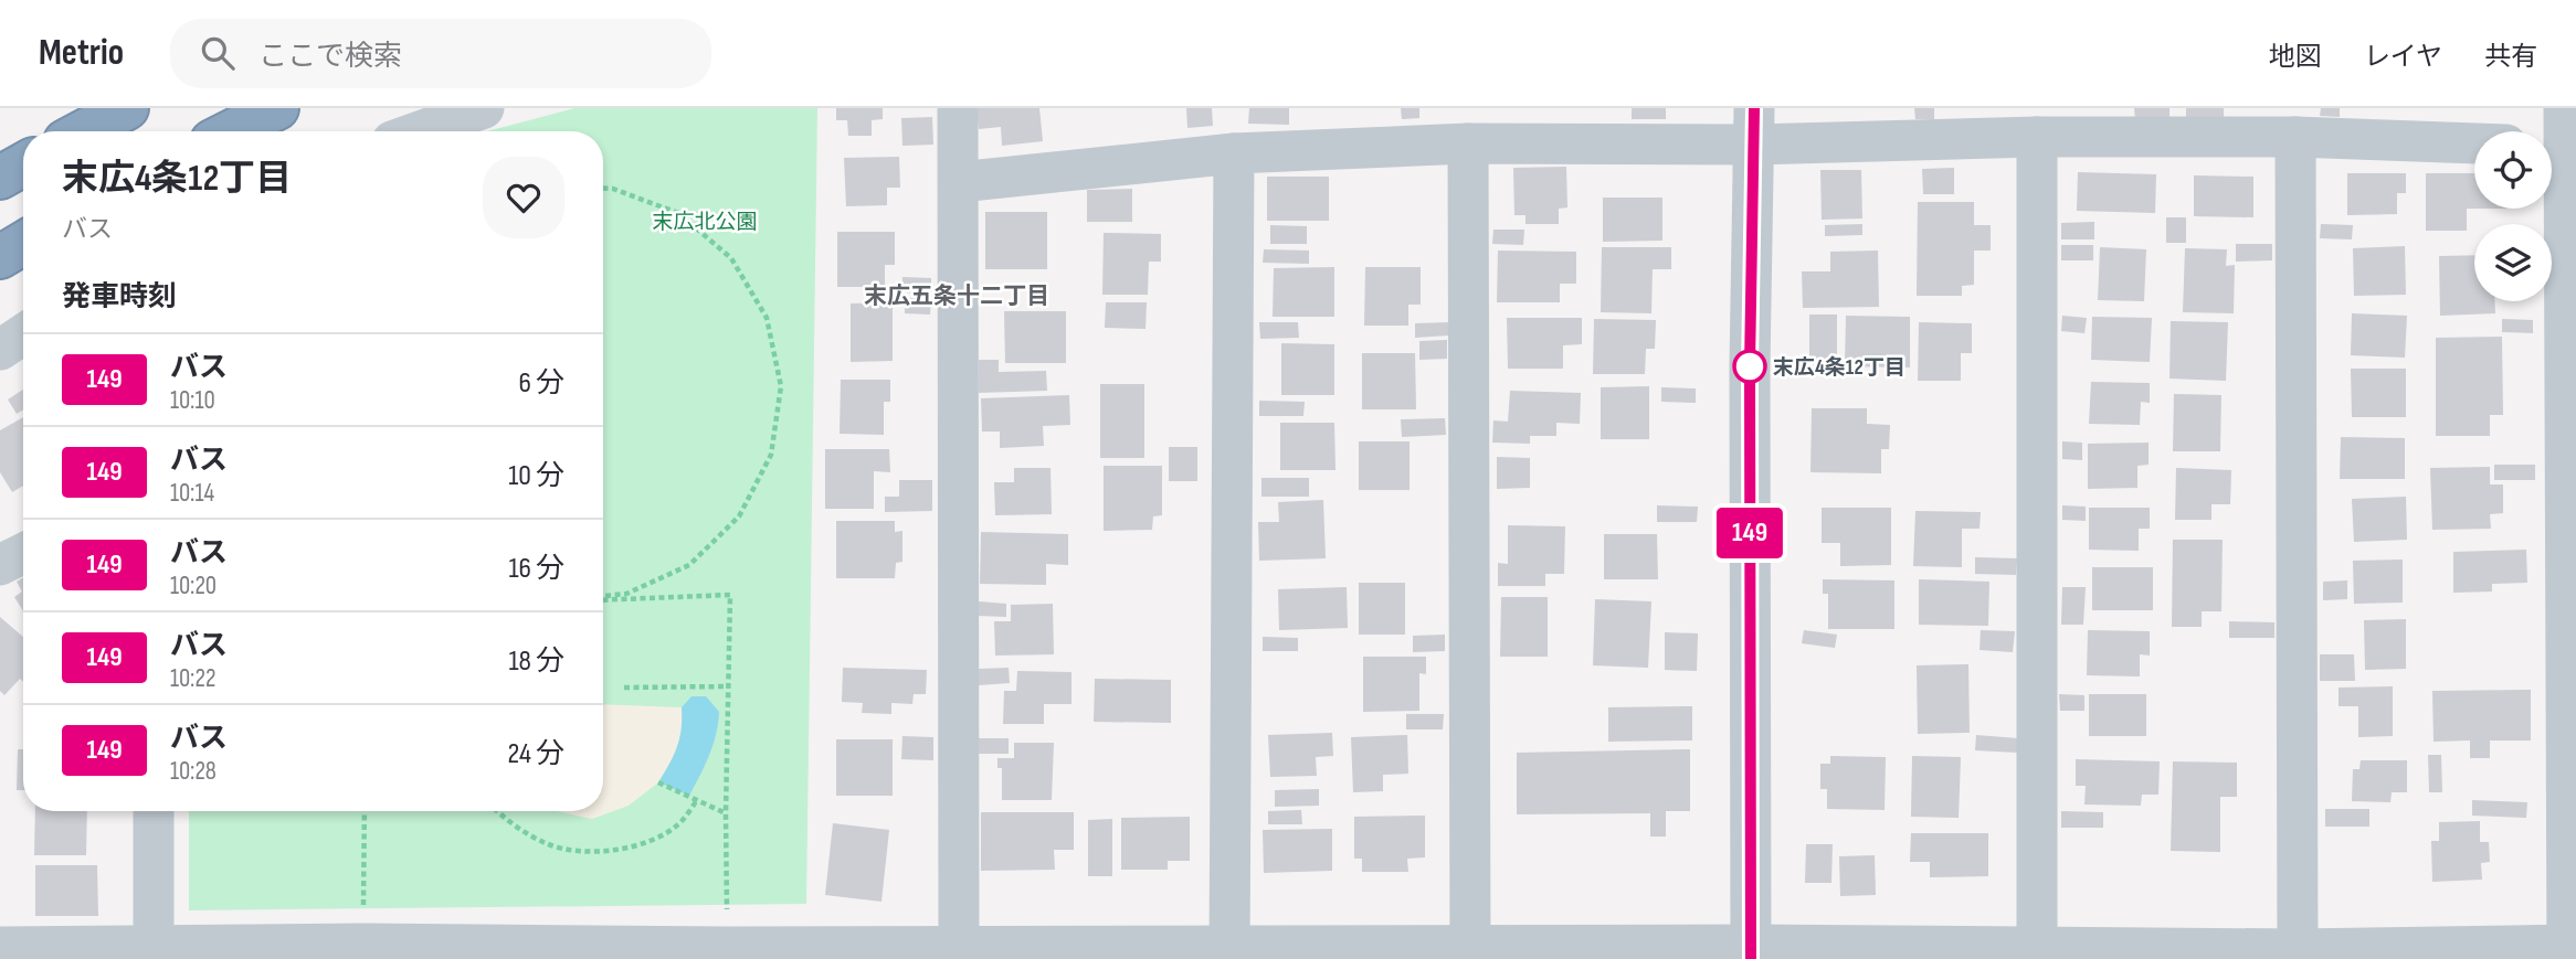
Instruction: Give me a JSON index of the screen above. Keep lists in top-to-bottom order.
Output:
{
  "districts": ["末広五条十二丁目"],
  "parks": ["末広北公園"],
  "places": ["末広4条12丁目"],
  "lines": ["bus line 149"],
  "page": {
    "header": "Metrio",
    "search": "ここで検索",
    "nav": ["地図", "レイヤ", "共有"],
    "on_map": "149",
    "heading": [
      ["末広4条12丁目", "バス"],
      "発車時刻"
    ],
    "list": [
      {
        "mark": "149",
        "name": "バス",
        "note": "10:10",
        "value": "6 分"
      },
      {
        "mark": "149",
        "name": "バス",
        "note": "10:14",
        "value": "10 分"
      },
      {
        "mark": "149",
        "name": "バス",
        "note": "10:20",
        "value": "16 分"
      },
      {
        "mark": "149",
        "name": "バス",
        "note": "10:22",
        "value": "18 分"
      },
      {
        "mark": "149",
        "name": "バス",
        "note": "10:28",
        "value": "24 分"
      }
    ]
  }
}
